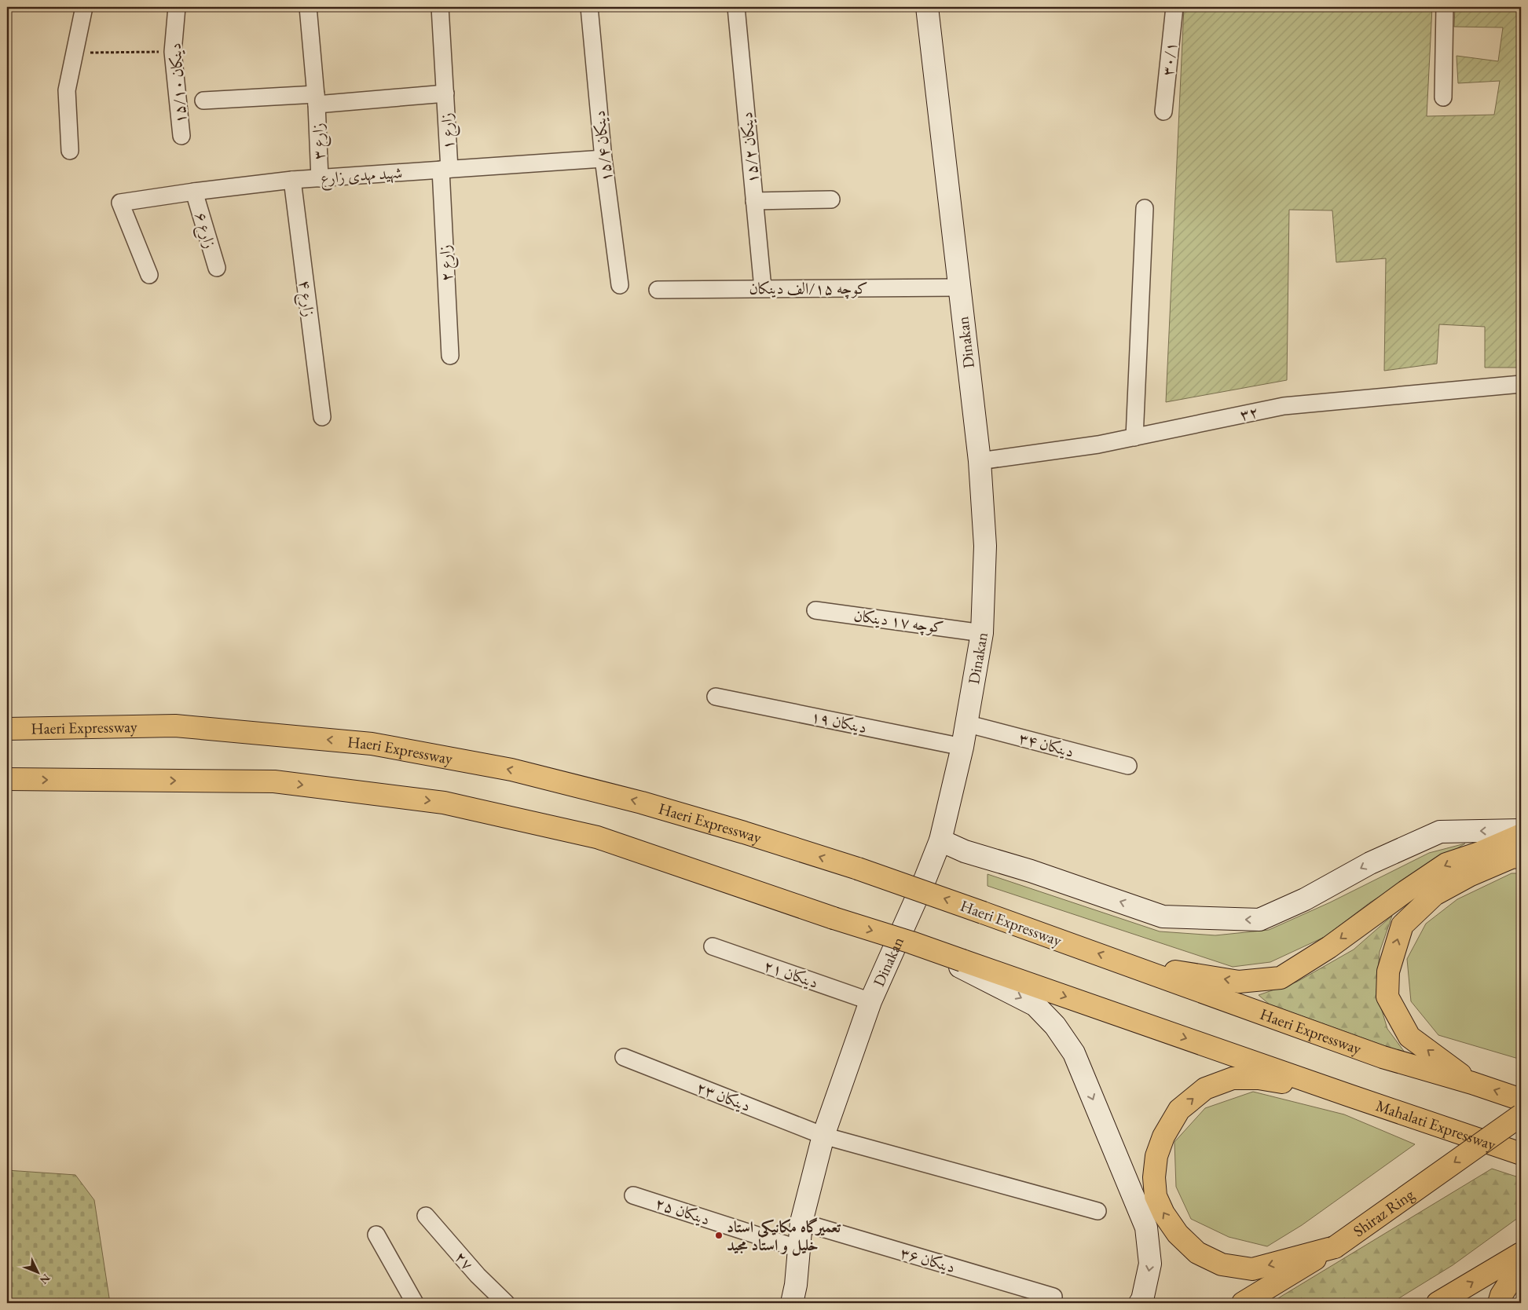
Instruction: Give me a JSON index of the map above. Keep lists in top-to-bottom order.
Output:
{
  "streets": {
    "highway": ["Haeri Expressway", "Mahalati Expressway", "Shiraz Ring"],
    "main road": ["Dinakan"],
    "street": [
      "۳۰/۱",
      "۱۵/۱۰ دینکان",
      "۱ زارع",
      "۳ زارع",
      "۱۵/۴ دینکان",
      "۱۵/۲ دینکان",
      "شهید مهدی زارع",
      "۶ زارع",
      "۲ زارع",
      "کوچه ۱۵/الف دینکان",
      "۴ زارع",
      "۳۲",
      "کوچه ۱۷ دینکان",
      "۱۹ دینکان",
      "۳۴ دینکان",
      "۲۱ دینکان",
      "۲۳ دینکان",
      "۲۵ دینکان",
      "۳۶ دینکان",
      "۲۷"
    ]
  },
  "crossings": [
    ["۱ زارع", "شهید مهدی زارع"],
    ["۱ زارع", "۲ زارع"],
    ["۳ زارع", "شهید مهدی زارع"],
    ["۱۵/۴ دینکان", "شهید مهدی زارع"],
    ["۱۵/۲ دینکان", "کوچه ۱۵/الف دینکان"],
    ["شهید مهدی زارع", "۶ زارع"],
    ["شهید مهدی زارع", "۲ زارع"],
    ["شهید مهدی زارع", "۴ زارع"],
    ["کوچه ۱۵/الف دینکان", "Dinakan"],
    ["Dinakan", "۳۲"],
    ["Dinakan", "کوچه ۱۷ دینکان"],
    ["Dinakan", "۱۹ دینکان"],
    ["Dinakan", "۳۴ دینکان"],
    ["Dinakan", "۲۱ دینکان"],
    ["Dinakan", "۲۳ دینکان"],
    ["Dinakan", "۲۵ دینکان"],
    ["Dinakan", "۳۶ دینکان"]
  ],
  "places": ["تعمیرگاه مکانیکی استاد خلیل و استاد مجید"],
  "north": "bottom right"
}
